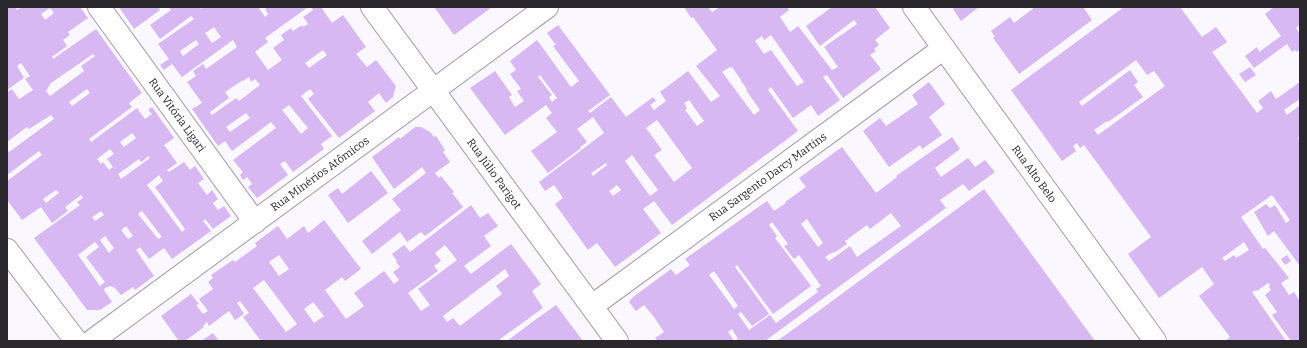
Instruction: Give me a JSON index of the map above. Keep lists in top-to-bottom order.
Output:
{
  "streets": {
    "street": [
      "Rua Vitória Ligari",
      "Rua Minérios Atômicos",
      "Rua Júlio Parigot",
      "Rua Alto Belo",
      "Rua Sargento Darcy Martins"
    ]
  },
  "crossings": [
    ["Rua Vitória Ligari", "Rua Minérios Atômicos"],
    ["Rua Minérios Atômicos", "Rua Júlio Parigot"],
    ["Rua Júlio Parigot", "Rua Sargento Darcy Martins"],
    ["Rua Alto Belo", "Rua Sargento Darcy Martins"]
  ]
}
